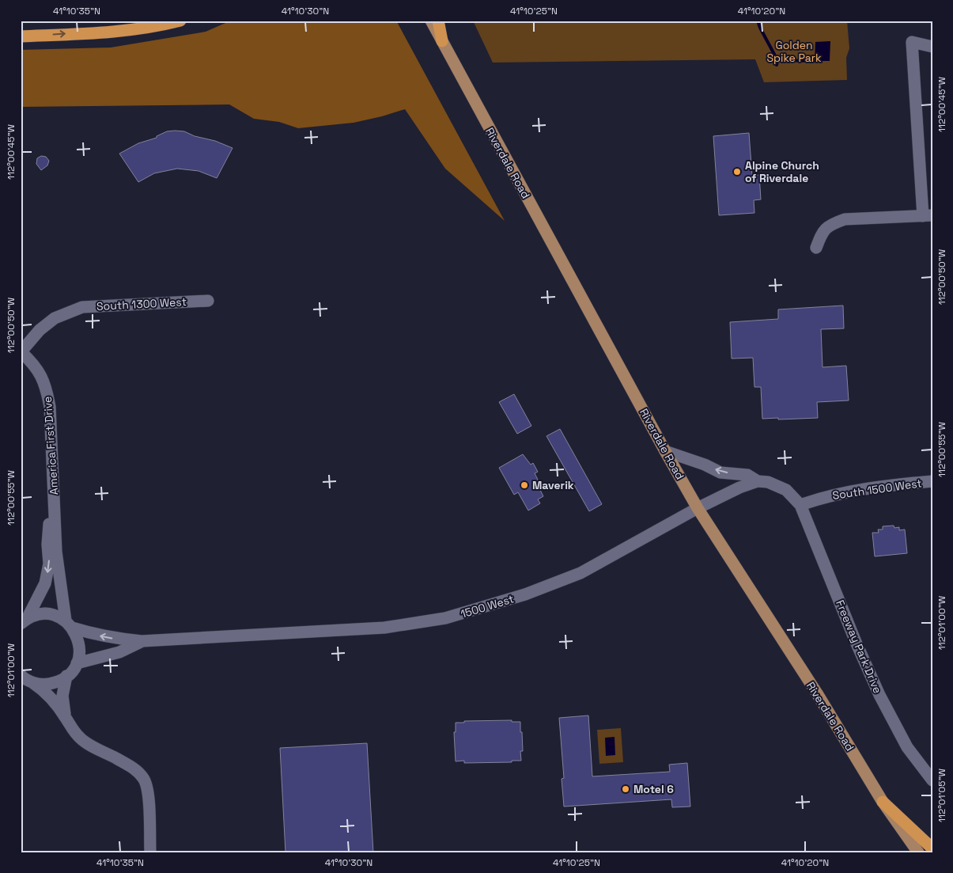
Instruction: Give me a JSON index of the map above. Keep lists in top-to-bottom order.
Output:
{
  "streets": {
    "main road": ["Riverdale Road"],
    "street": [
      "South 1300 West",
      "America First Drive",
      "South 1500 West",
      "1500 West",
      "Freeway Park Drive"
    ]
  },
  "crossings": [
    ["Riverdale Road", "1500 West"],
    ["South 1300 West", "America First Drive"],
    ["America First Drive", "1500 West"],
    ["South 1500 West", "Freeway Park Drive"]
  ],
  "parks": ["Golden Spike Park"],
  "places": ["Alpine Church of Riverdale", "Maverik", "Motel 6"],
  "coordinates": [
    "41°10'35\"N",
    "41°10'30\"N",
    "41°10'25\"N",
    "41°10'20\"N",
    "112°00'45\"W",
    "112°00'50\"W",
    "112°00'55\"W",
    "112°01'00\"W",
    "112°01'05\"W"
  ]
}
